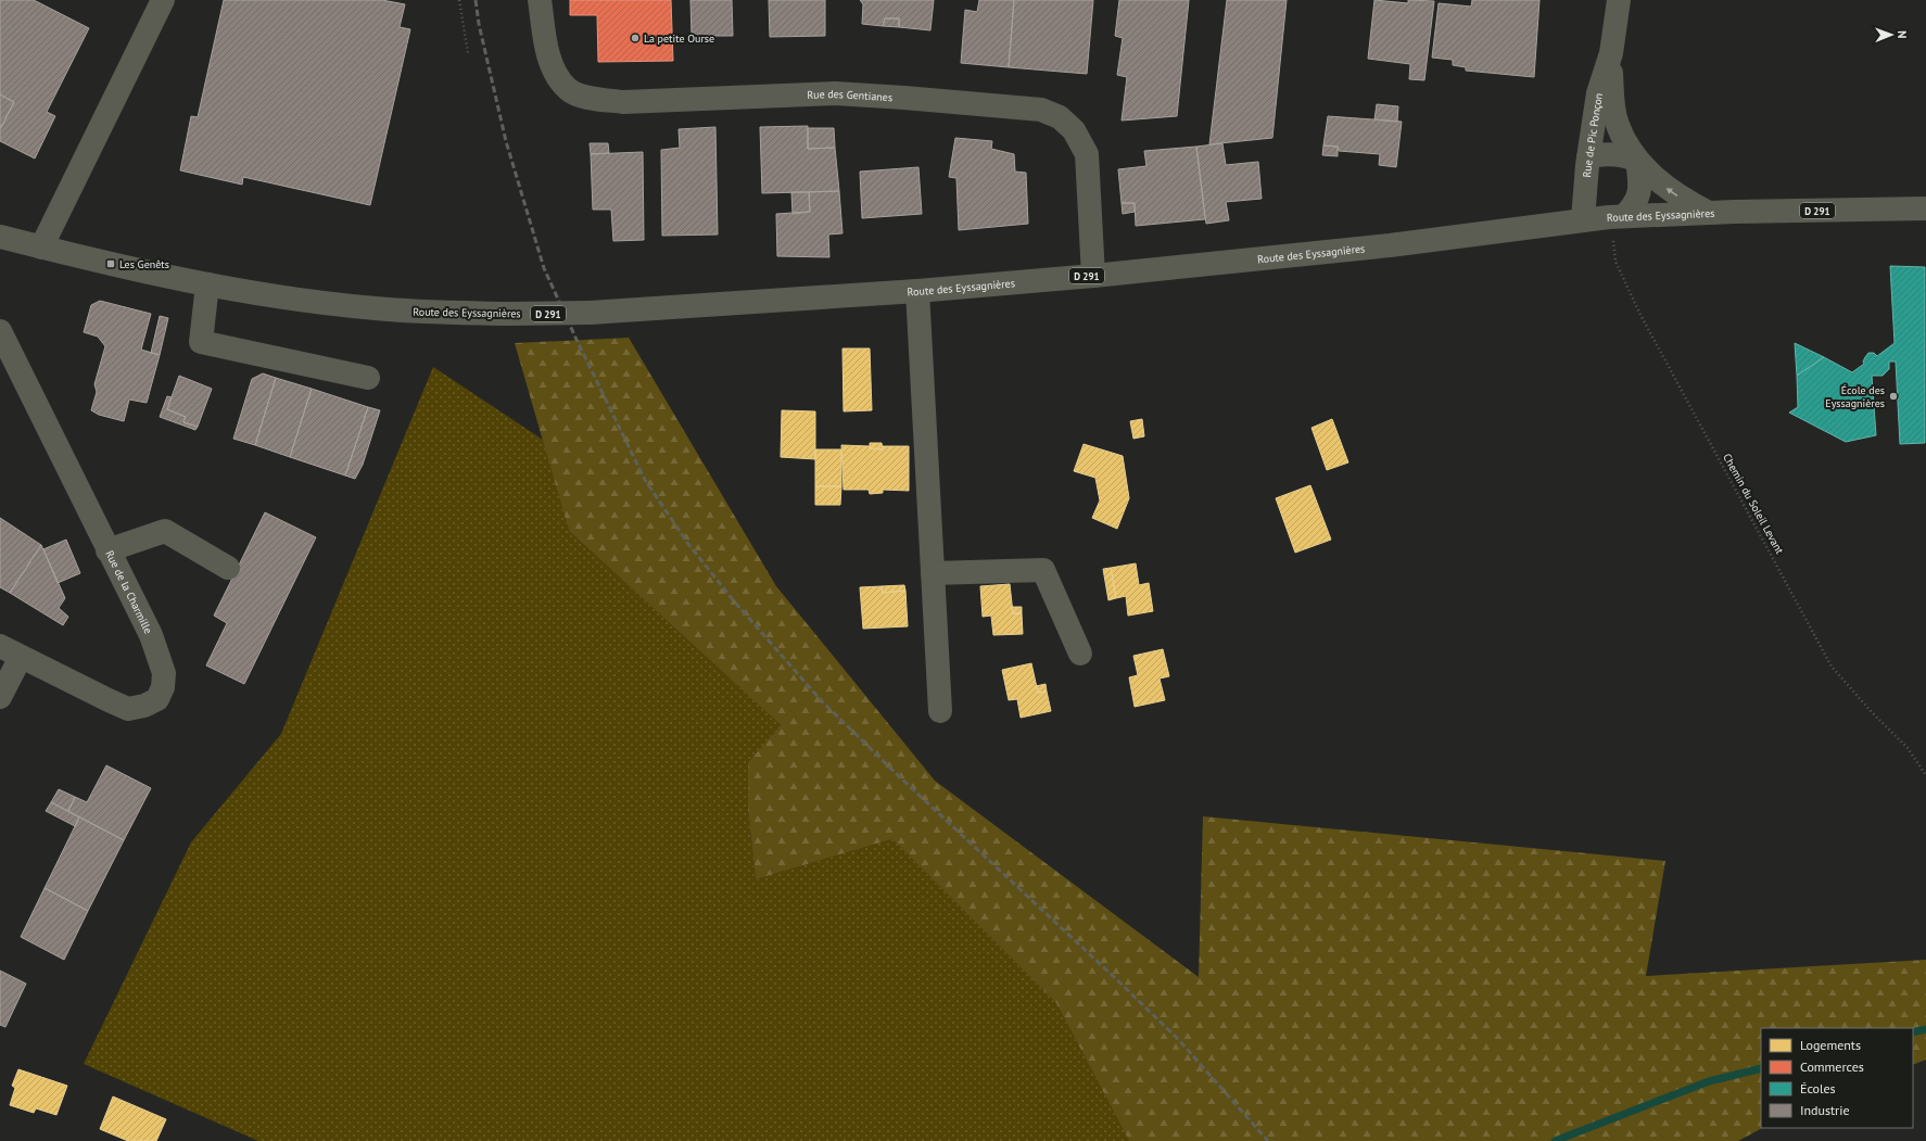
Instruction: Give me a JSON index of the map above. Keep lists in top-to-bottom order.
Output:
{
  "streets": {
    "main road": ["D 291", "Route des Eyssagnières"],
    "street": ["Rue des Gentianes", "Rue de Pic Ponçon", "Rue de la Charmille"],
    "path": ["Chemin du Soleil Levant"]
  },
  "crossings": [
    ["Rue des Gentianes", "Route des Eyssagnières"],
    ["Rue de Pic Ponçon", "Route des Eyssagnières"],
    ["Rue de Pic Ponçon", "Chemin du Soleil Levant"],
    ["Route des Eyssagnières", "Chemin du Soleil Levant"]
  ],
  "places": {
    "other": ["La petite Ourse", "École des Eyssagnières"],
    "transit": ["Les Genêts"]
  },
  "legend": [
    "Logements",
    "Commerces",
    "Écoles",
    "Industrie"
  ],
  "north": "right"
}
